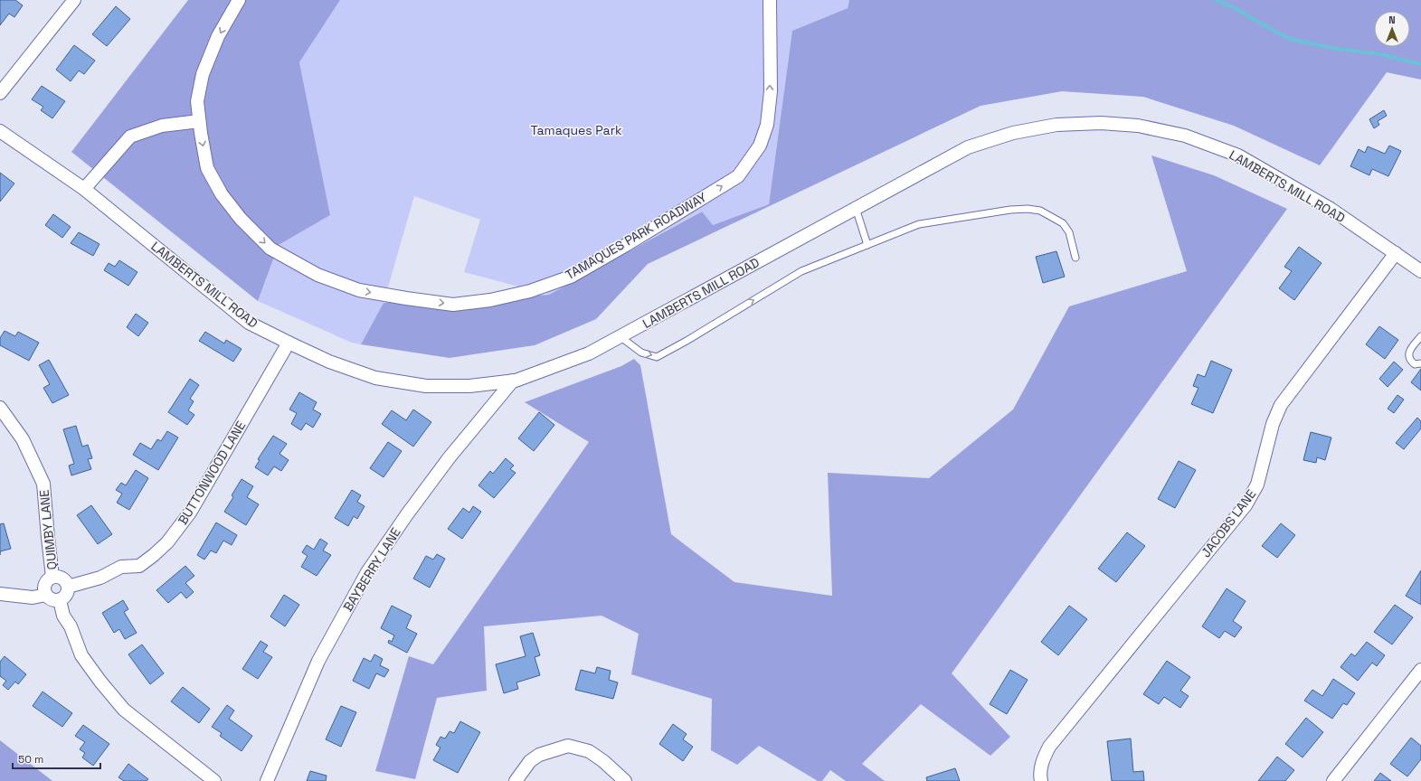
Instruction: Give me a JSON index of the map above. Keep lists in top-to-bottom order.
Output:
{
  "streets": {
    "street": [
      "LAMBERTS MILL ROAD",
      "TAMAQUES PARK ROADWAY",
      "BUTTONWOOD LANE",
      "JACOBS LANE",
      "QUIMBY LANE",
      "BAYBERRY LANE"
    ]
  },
  "crossings": [
    ["LAMBERTS MILL ROAD", "BUTTONWOOD LANE"],
    ["LAMBERTS MILL ROAD", "JACOBS LANE"],
    ["LAMBERTS MILL ROAD", "BAYBERRY LANE"],
    ["BUTTONWOOD LANE", "QUIMBY LANE"]
  ],
  "parks": ["Tamaques Park"],
  "scale_bar": "50 m",
  "north": "top"
}
